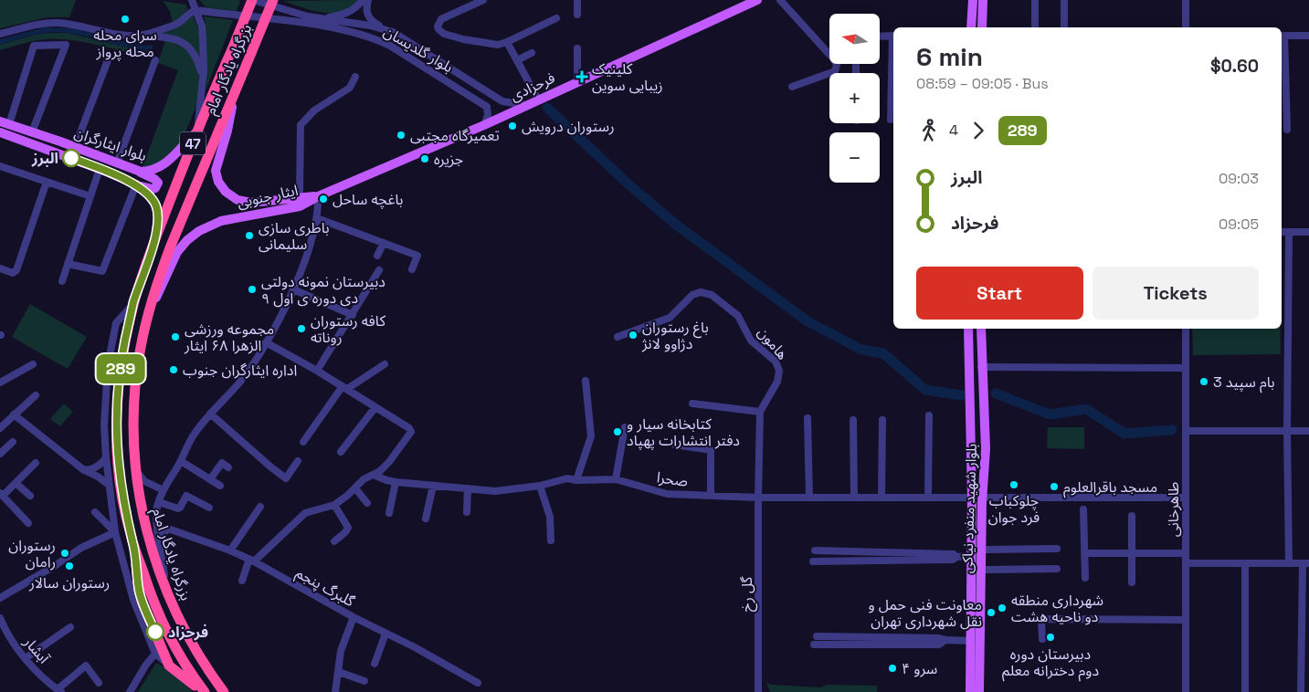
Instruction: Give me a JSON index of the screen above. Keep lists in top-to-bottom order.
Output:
{
  "streets": {
    "highway": ["بزرگراه یادگار امام", "47"],
    "main road": [
      "فرحزادی",
      "بلوار ایثارگران",
      "ایثار جنوبی",
      "بلوار شهید منفرد نیاکی"
    ],
    "street": [
      "بلوار گلدیسان",
      "هامون",
      "صحرا",
      "طاهرخانی",
      "گلبرگ پنجم",
      "گل رخ",
      "آبشار"
    ]
  },
  "crossings": [
    ["بلوار گلدیسان", "بزرگراه یادگار امام"],
    ["بلوار گلدیسان", "فرحزادی"],
    ["بزرگراه یادگار امام", "بلوار ایثارگران"],
    ["بزرگراه یادگار امام", "ایثار جنوبی"],
    ["فرحزادی", "ایثار جنوبی"],
    ["هامون", "صحرا"],
    ["هامون", "گل رخ"],
    ["صحرا", "بلوار شهید منفرد نیاکی"],
    ["صحرا", "گل رخ"]
  ],
  "places": {
    "other": [
      "سرای محله محله پرواز",
      "رستوران درویش",
      "تعمیرگاه مجتبی",
      "البرز",
      "جزیره",
      "باغچه ساحل",
      "باطری سازی سلیمانی",
      "دبیرستان نمونه دولتی ۹ دی دوره ی اول",
      "کافه رستوران روناته",
      "باغ رستوران دژاوو لانژ",
      "مجموعه ورزشی الزهرا ۶۸ ایثار",
      "اداره ایثارگران جنوب",
      "بام سپید 3",
      "کتابخانه سیار و دفتر انتشارات پهپاد",
      "چلوکباب فرد جوان",
      "مسجد باقرالعلوم",
      "رستوران رامان",
      "رستوران سالار",
      "شهرداری منطقه دو ناحیه هشت",
      "معاونت فنی حمل و نقل شهرداری تهران",
      "فرحزاد",
      "دبیرستان دوره دوم دخترانه معلم",
      "سرو ۴"
    ],
    "health": ["کلینیک زیبایی سوین"]
  },
  "lines": ["bus line 289"],
  "north": "left",
  "page": {
    "on_map": "289",
    "map_buttons": ["+", "−"],
    "heading": ["6 min", "08:59 – 09:05 · Bus", "$0.60"],
    "legs": ["4", "289"],
    "list": [
      {
        "name": "البرز",
        "value": "09:03"
      },
      {
        "name": "فرحزاد",
        "value": "09:05"
      }
    ],
    "buttons": ["Start", "Tickets"]
  }
}
